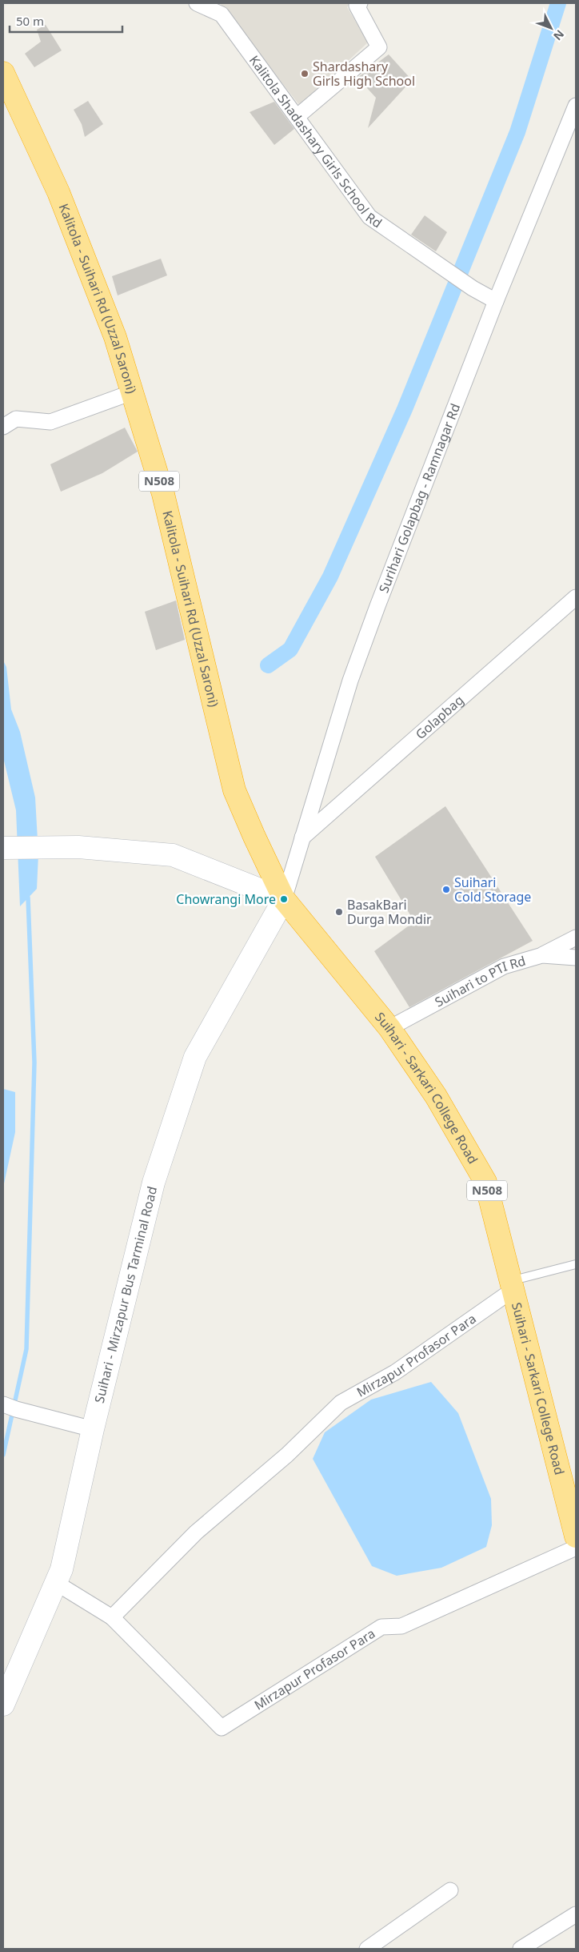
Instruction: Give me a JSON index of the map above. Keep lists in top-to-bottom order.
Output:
{
  "streets": {
    "highway": ["Kalitola - Suihari Rd (Uzzal Saroni)", "N508", "Suihari - Sarkari College Road"],
    "street": [
      "Kalitola Shadashary Girls School Rd",
      "Surihari Golapbag - Ramnagar Rd",
      "Golapbag",
      "Suihari to PTI Rd",
      "Suihari - Mirzapur Bus Tarminal Road",
      "Mirzapur Profasor Para"
    ]
  },
  "crossings": [
    ["Kalitola Shadashary Girls School Rd", "Surihari Golapbag - Ramnagar Rd"],
    ["Kalitola - Suihari Rd (Uzzal Saroni)", "Surihari Golapbag - Ramnagar Rd"],
    ["Kalitola - Suihari Rd (Uzzal Saroni)", "Suihari - Sarkari College Road"],
    ["Kalitola - Suihari Rd (Uzzal Saroni)", "Suihari - Mirzapur Bus Tarminal Road"],
    ["Surihari Golapbag - Ramnagar Rd", "Golapbag"],
    ["Surihari Golapbag - Ramnagar Rd", "Suihari - Sarkari College Road"],
    ["Surihari Golapbag - Ramnagar Rd", "Suihari - Mirzapur Bus Tarminal Road"],
    ["Suihari to PTI Rd", "Suihari - Sarkari College Road"],
    ["Suihari - Sarkari College Road", "Suihari - Mirzapur Bus Tarminal Road"],
    ["Suihari - Sarkari College Road", "Mirzapur Profasor Para"],
    ["Suihari - Mirzapur Bus Tarminal Road", "Mirzapur Profasor Para"]
  ],
  "places": [
    "Shardashary Girls High School",
    "Suihari Cold Storage",
    "Chowrangi More",
    "BasakBari Durga Mondir"
  ],
  "scale_bar": "50 m",
  "north": "bottom right"
}
